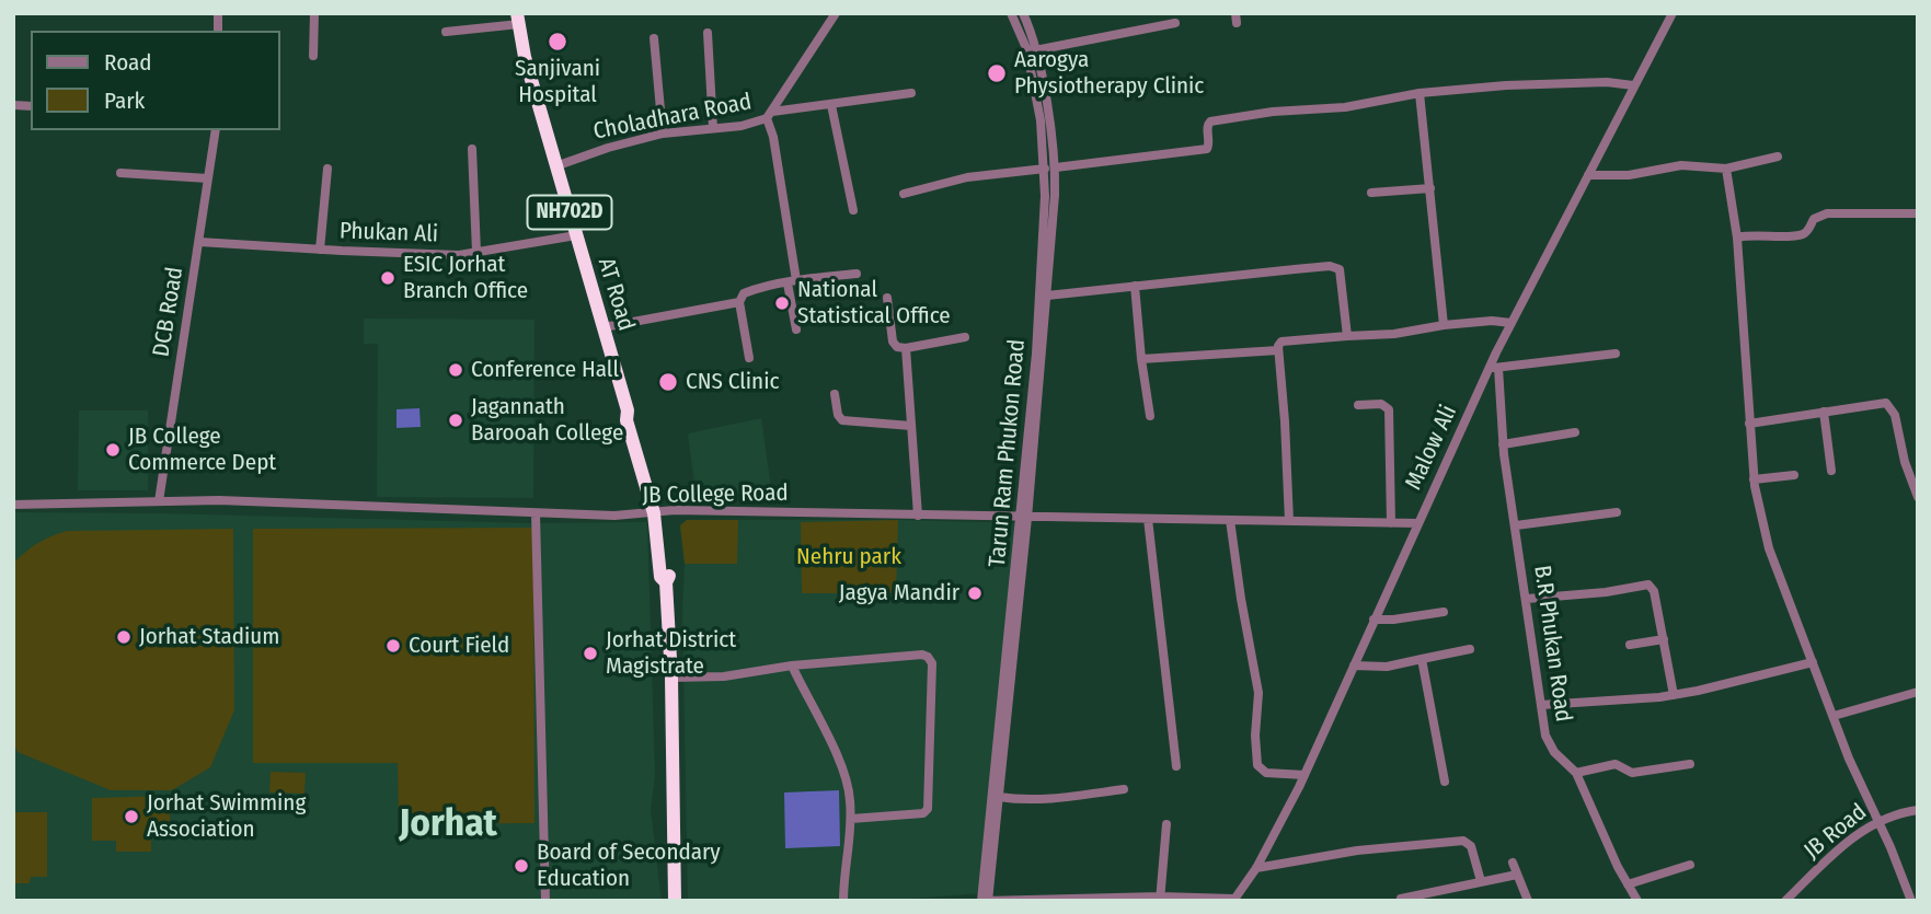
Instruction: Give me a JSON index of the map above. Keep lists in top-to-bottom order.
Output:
{
  "streets": {
    "highway": ["NH702D", "AT Road"],
    "street": [
      "Choladhara Road",
      "Phukan Ali",
      "DCB Road",
      "Malow Ali",
      "Tarun Ram Phukon Road",
      "JB College Road",
      "B.R Phukan Road",
      "JB Road"
    ]
  },
  "crossings": [
    ["Choladhara Road", "AT Road"],
    ["Phukan Ali", "AT Road"],
    ["Phukan Ali", "DCB Road"],
    ["AT Road", "JB College Road"],
    ["DCB Road", "JB College Road"],
    ["Malow Ali", "JB College Road"],
    ["Malow Ali", "B.R Phukan Road"],
    ["Tarun Ram Phukon Road", "JB College Road"]
  ],
  "districts": ["Jorhat"],
  "parks": ["Nehru park"],
  "places": [
    "Sanjivani Hospital",
    "Aarogya Physiotherapy Clinic",
    "ESIC Jorhat Branch Office",
    "National Statistical Office",
    "Conference Hall",
    "CNS Clinic",
    "Jagannath Barooah College",
    "JB College Commerce Dept",
    "Jagya Mandir",
    "Jorhat Stadium",
    "Court Field",
    "Jorhat District Magistrate",
    "Jorhat Swimming Association",
    "Board of Secondary Education"
  ],
  "legend": ["Road", "Park"]
}
